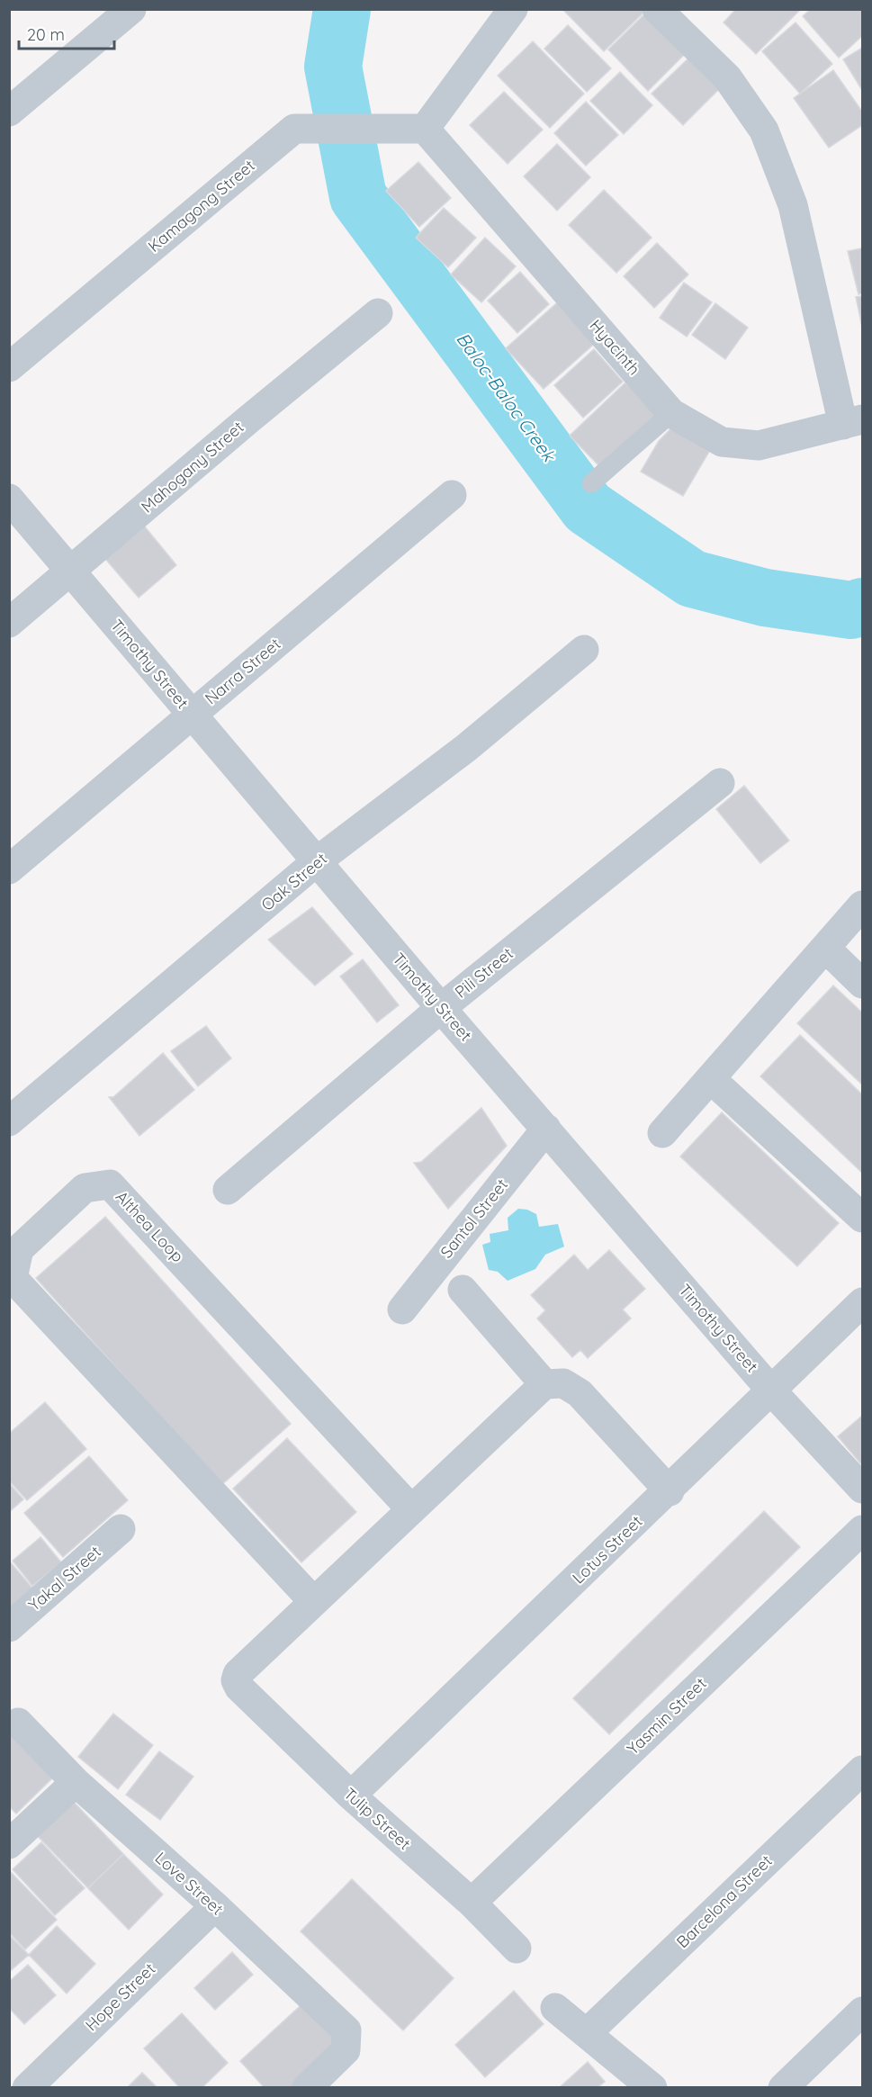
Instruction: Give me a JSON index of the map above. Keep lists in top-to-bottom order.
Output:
{
  "streets": {
    "street": [
      "Kamagong Street",
      "Hyacinth",
      "Mahogany Street",
      "Timothy Street",
      "Narra Street",
      "Oak Street",
      "Pili Street",
      "Santol Street",
      "Althea Loop",
      "Lotus Street",
      "Yakal Street",
      "Yasmin Street",
      "Tulip Street",
      "Love Street",
      "Barcelona Street",
      "Hope Street"
    ]
  },
  "crossings": [
    ["Kamagong Street", "Hyacinth"],
    ["Mahogany Street", "Timothy Street"],
    ["Timothy Street", "Narra Street"],
    ["Timothy Street", "Oak Street"],
    ["Timothy Street", "Pili Street"],
    ["Timothy Street", "Santol Street"],
    ["Timothy Street", "Lotus Street"],
    ["Althea Loop", "Tulip Street"],
    ["Lotus Street", "Tulip Street"],
    ["Yasmin Street", "Tulip Street"],
    ["Love Street", "Hope Street"]
  ],
  "water": ["Baloc-Baloc Creek"],
  "scale_bar": "20 m"
}
